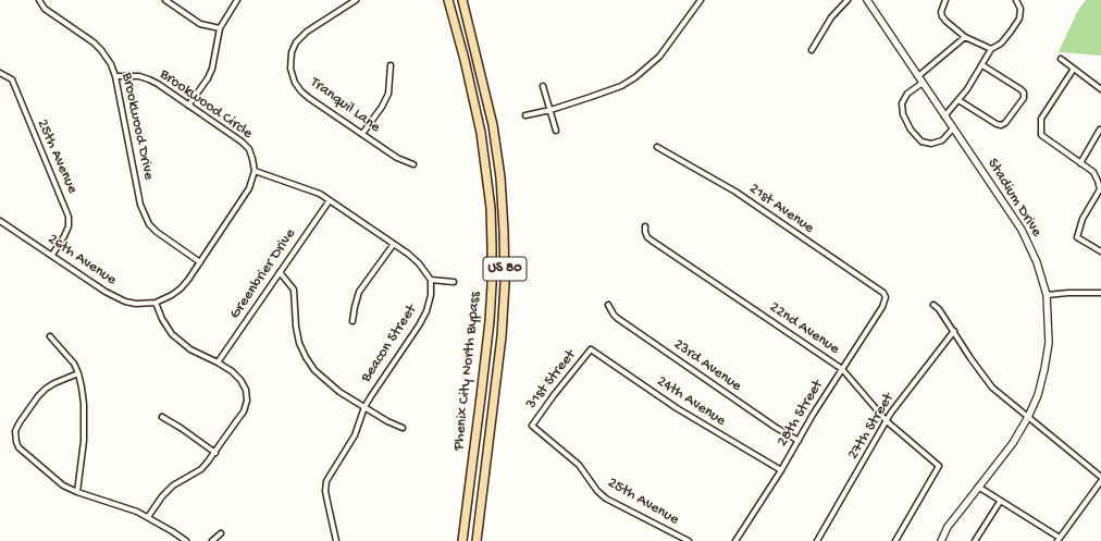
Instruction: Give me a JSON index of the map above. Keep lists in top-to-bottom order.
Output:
{
  "streets": {
    "highway": ["US 80", "Phenix City North Bypass"],
    "street": [
      "Brookwood Circle",
      "Tranquil Lane",
      "Brookwood Drive",
      "25th Avenue",
      "Stadium Drive",
      "21st Avenue",
      "26th Avenue",
      "Greenbrier Drive",
      "22nd Avenue",
      "Beacon Street",
      "23rd Avenue",
      "31st Street",
      "24th Avenue",
      "28th Street",
      "27th Street"
    ]
  },
  "crossings": [
    ["Brookwood Circle", "Brookwood Drive"],
    ["25th Avenue", "26th Avenue"],
    ["25th Avenue", "31st Street"],
    ["21st Avenue", "28th Street"],
    ["22nd Avenue", "28th Street"],
    ["22nd Avenue", "27th Street"],
    ["23rd Avenue", "28th Street"],
    ["31st Street", "24th Avenue"],
    ["24th Avenue", "28th Street"]
  ]
}
